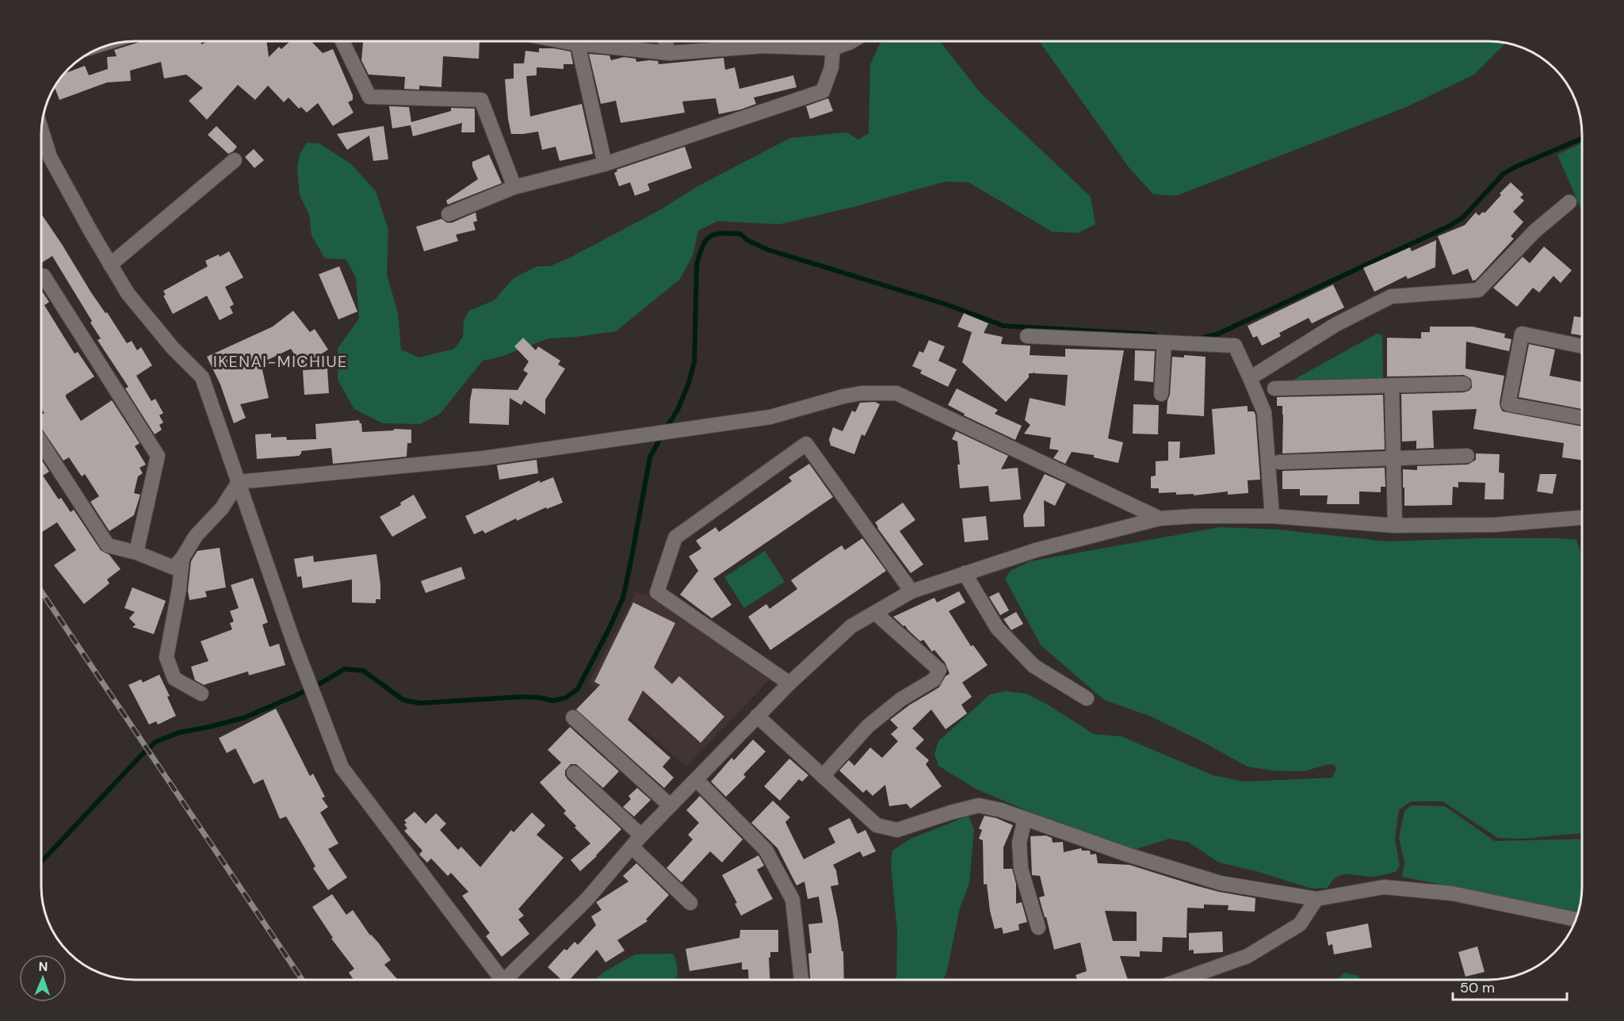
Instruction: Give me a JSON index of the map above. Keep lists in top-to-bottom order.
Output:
{
  "districts": ["IKENAI-MICHIUE"],
  "scale_bar": "50 m",
  "north": "top"
}
